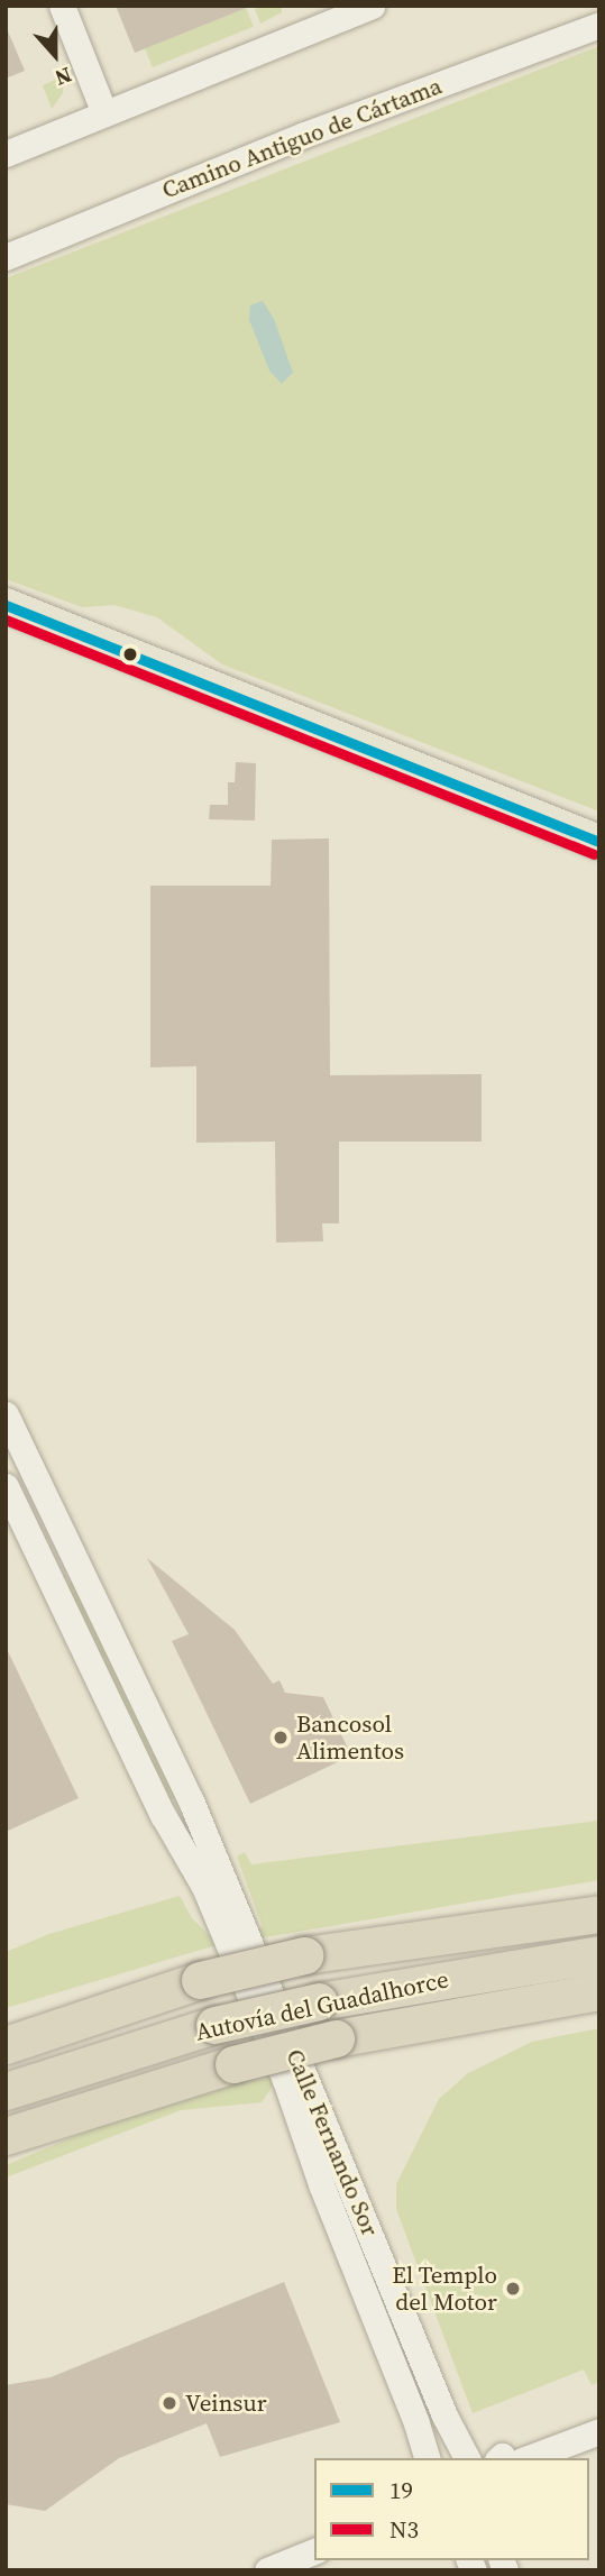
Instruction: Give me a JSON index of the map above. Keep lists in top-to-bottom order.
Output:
{
  "streets": {
    "highway": ["Autovía del Guadalhorce"],
    "street": ["Camino Antiguo de Cártama", "Calle Fernando Sor"]
  },
  "places": ["Bancosol Alimentos", "El Templo del Motor", "Veinsur"],
  "lines": ["transit line 19", "transit line N3"],
  "legend": ["19", "N3"],
  "north": "bottom"
}
